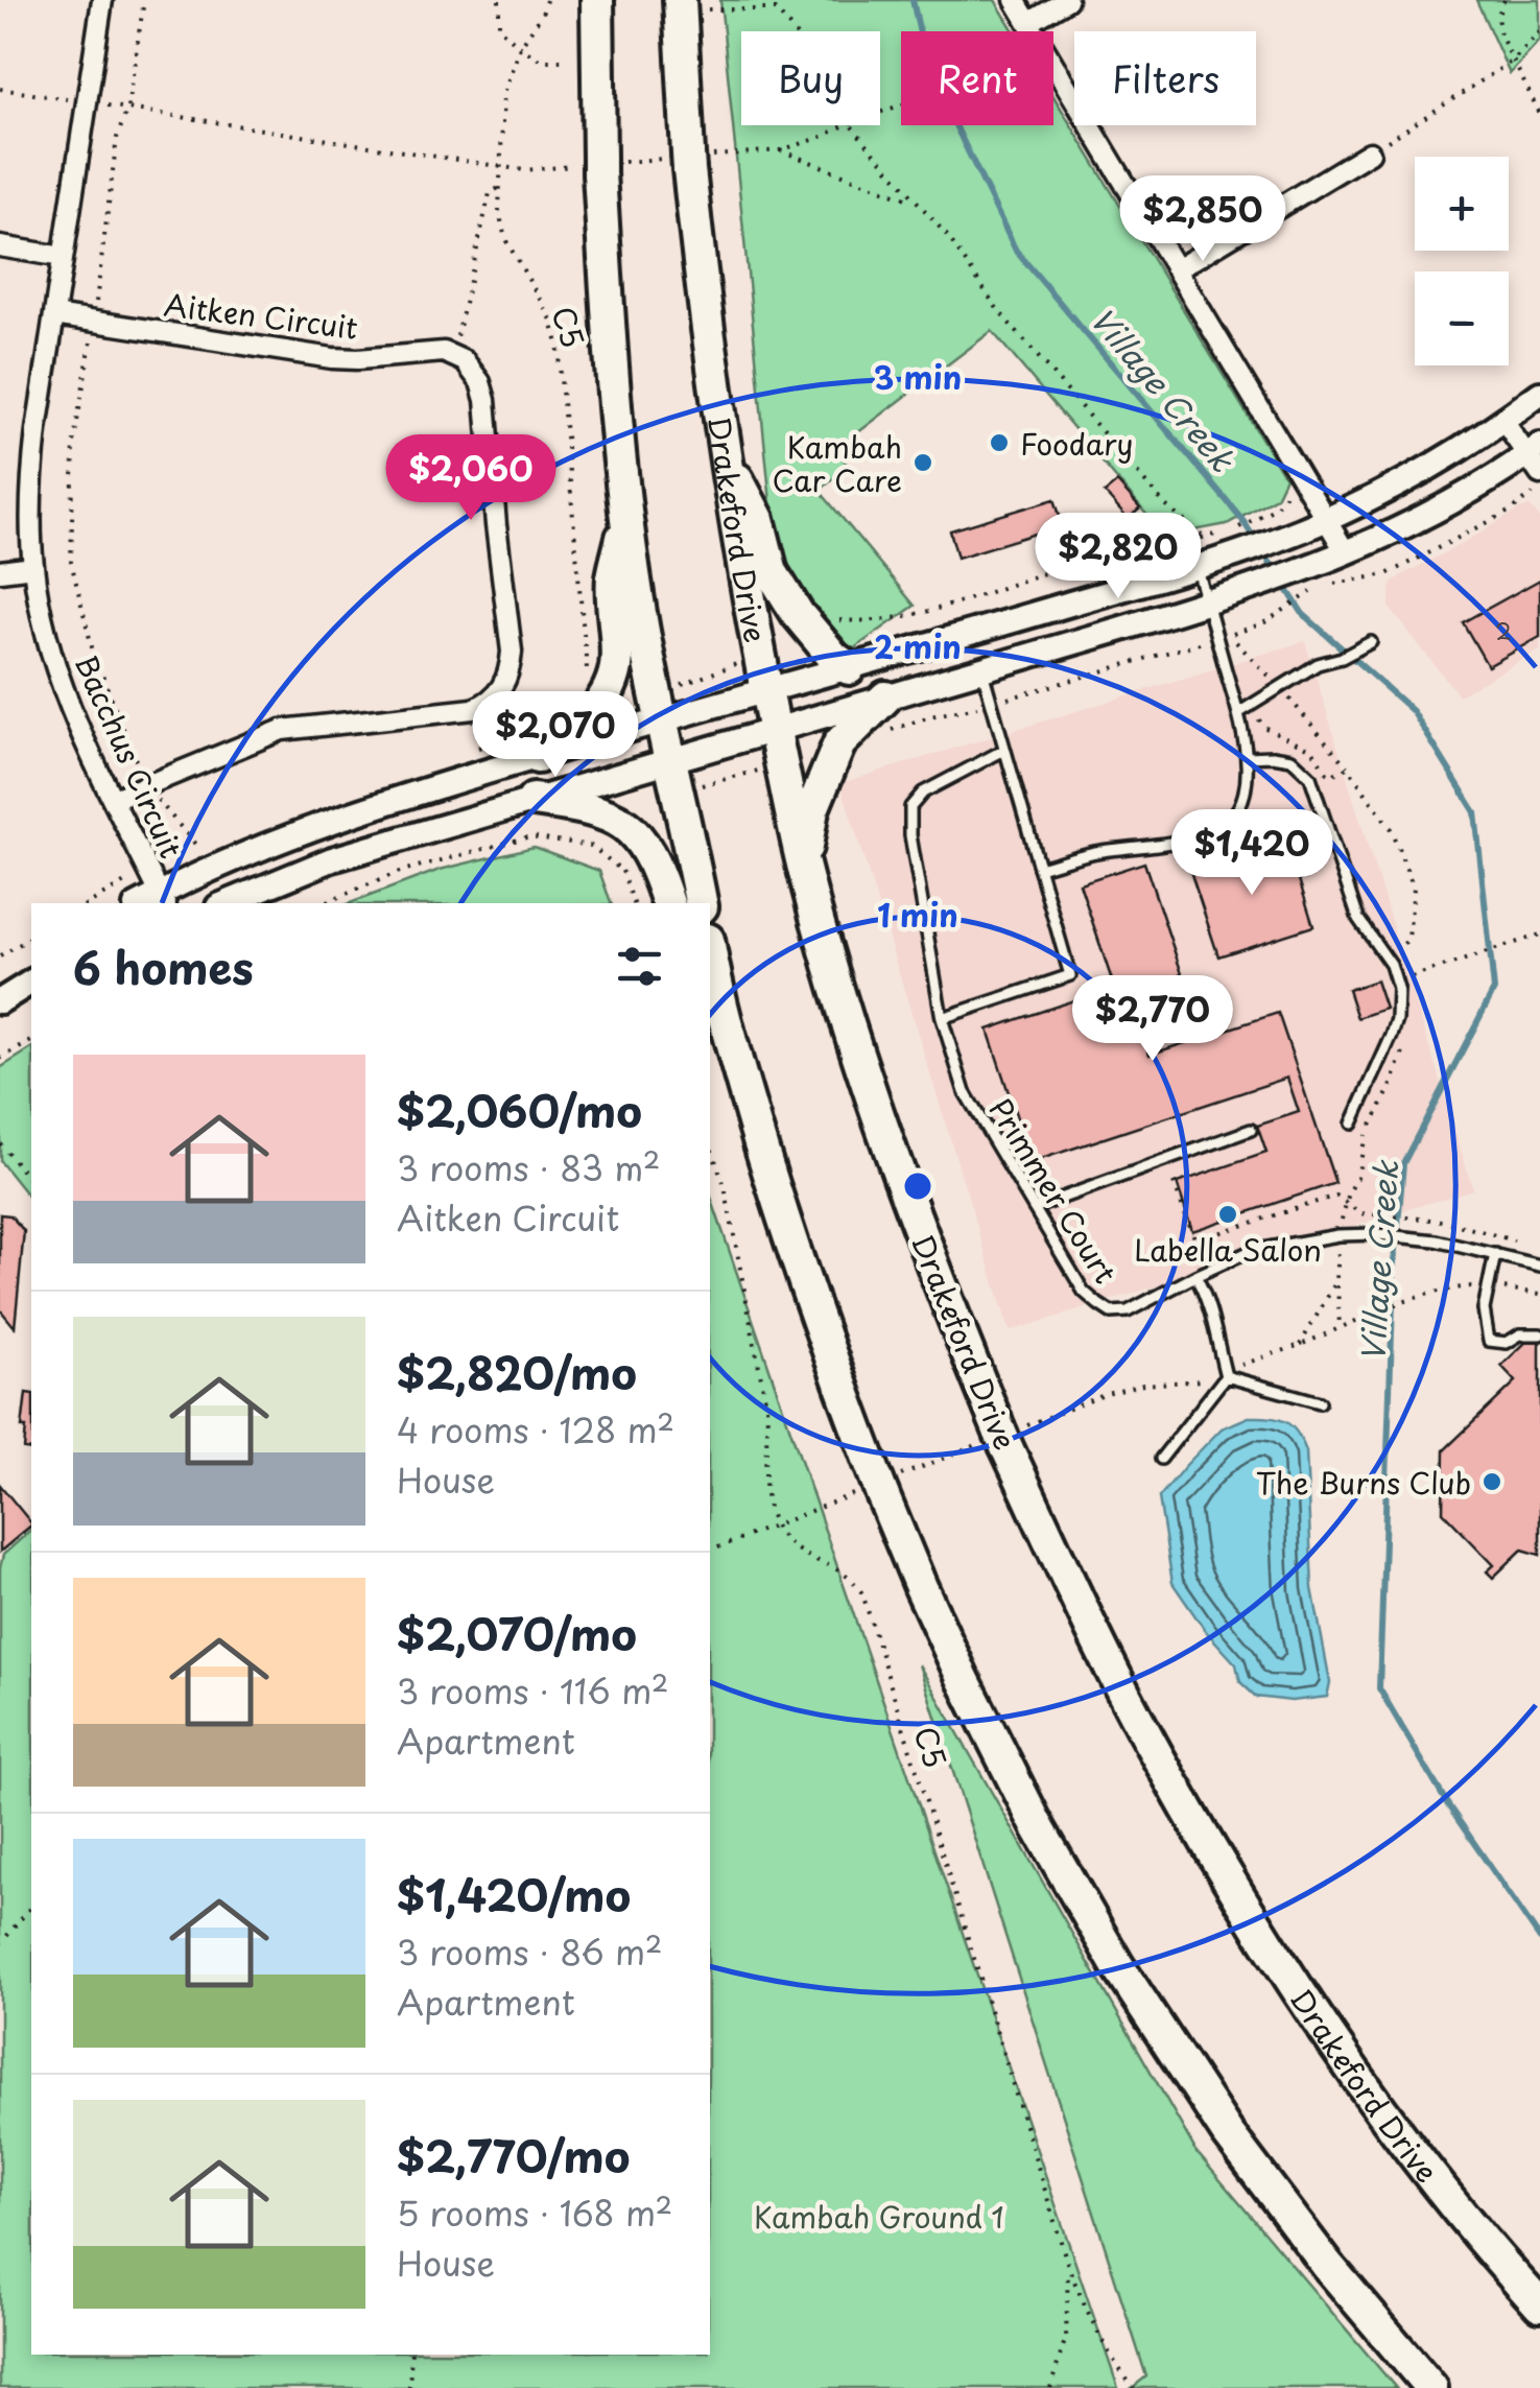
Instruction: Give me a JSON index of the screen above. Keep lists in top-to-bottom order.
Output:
{
  "streets": {
    "highway": ["Drakeford Drive"],
    "street": ["Aitken Circuit", "Bacchus Circuit"],
    "lane": ["Primmer Court"],
    "path": ["C5"]
  },
  "crossings": [
    ["Aitken Circuit", "Bacchus Circuit"]
  ],
  "water": ["Village Creek"],
  "parks": ["Kambah Ground 1"],
  "places": [
    "Foodary",
    "Kambah Car Care",
    "Labella Salon",
    "The Burns Club"
  ],
  "house_numbers": ["2"],
  "page": {
    "chip": ["Buy", "Rent", "Filters"],
    "map_buttons": ["+", "−"],
    "price": [
      "$2,850",
      "$2,060",
      "$2,820",
      "$2,070",
      "$1,420",
      "$2,770"
    ],
    "heading": "6 homes",
    "list": [
      {
        "name": "$2,060/mo",
        "note": "3 rooms · 83 m² · Aitken Circuit"
      },
      {
        "name": "$2,820/mo",
        "note": "4 rooms · 128 m² · House"
      },
      {
        "name": "$2,070/mo",
        "note": "3 rooms · 116 m² · Apartment"
      },
      {
        "name": "$1,420/mo",
        "note": "3 rooms · 86 m² · Apartment"
      },
      {
        "name": "$2,770/mo",
        "note": "5 rooms · 168 m² · House"
      }
    ]
  },
  "rings": ["3 min", "2 min", "1 min"]
}
